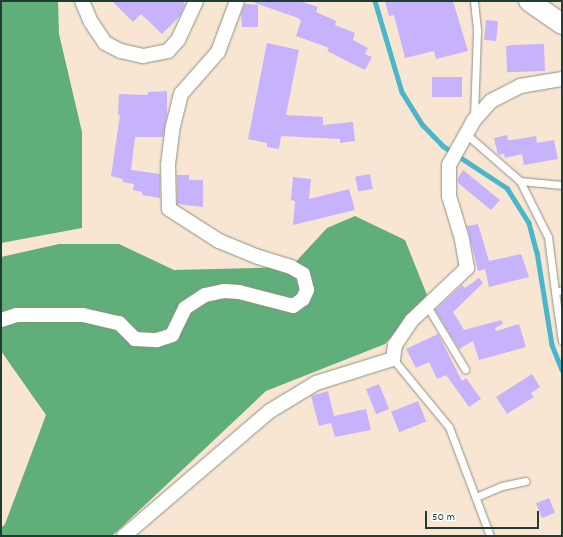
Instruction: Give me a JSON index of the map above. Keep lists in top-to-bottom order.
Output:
{
  "scale_bar": "50 m"
}
